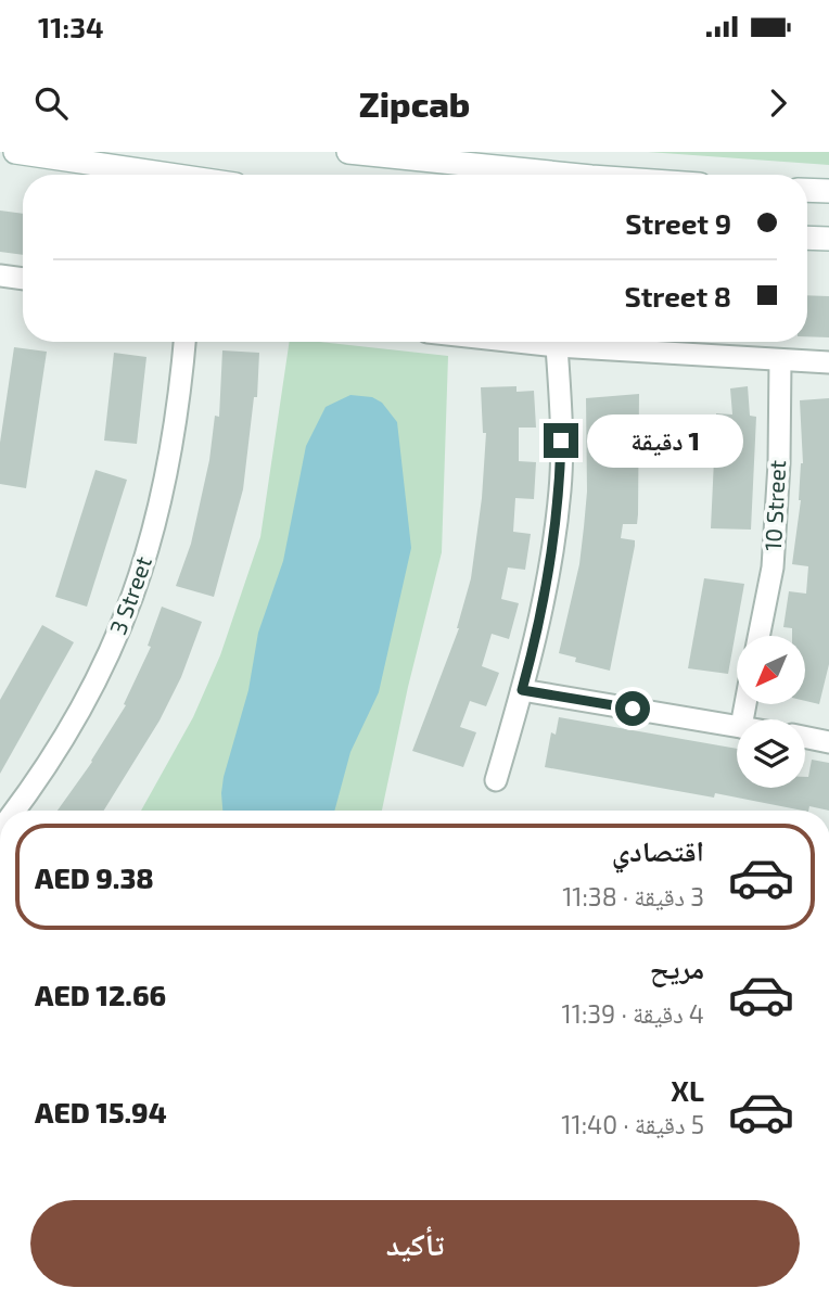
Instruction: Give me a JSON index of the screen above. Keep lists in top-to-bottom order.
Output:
{
  "streets": {
    "street": ["10 Street", "3 Street"]
  },
  "north": "bottom left",
  "page": {
    "status": "11:34",
    "header": "Zipcab",
    "banner": ["9 Street", "8 Street"],
    "bubble": "1 دقيقة",
    "list": [
      {
        "name": "اقتصادي",
        "note": "3 دقيقة · 11:38",
        "value": "AED 9.38"
      },
      {
        "name": "مريح",
        "note": "4 دقيقة · 11:39",
        "value": "AED 12.66"
      },
      {
        "name": "XL",
        "note": "5 دقيقة · 11:40",
        "value": "AED 15.94"
      }
    ],
    "buttons": "تأكيد"
  }
}
